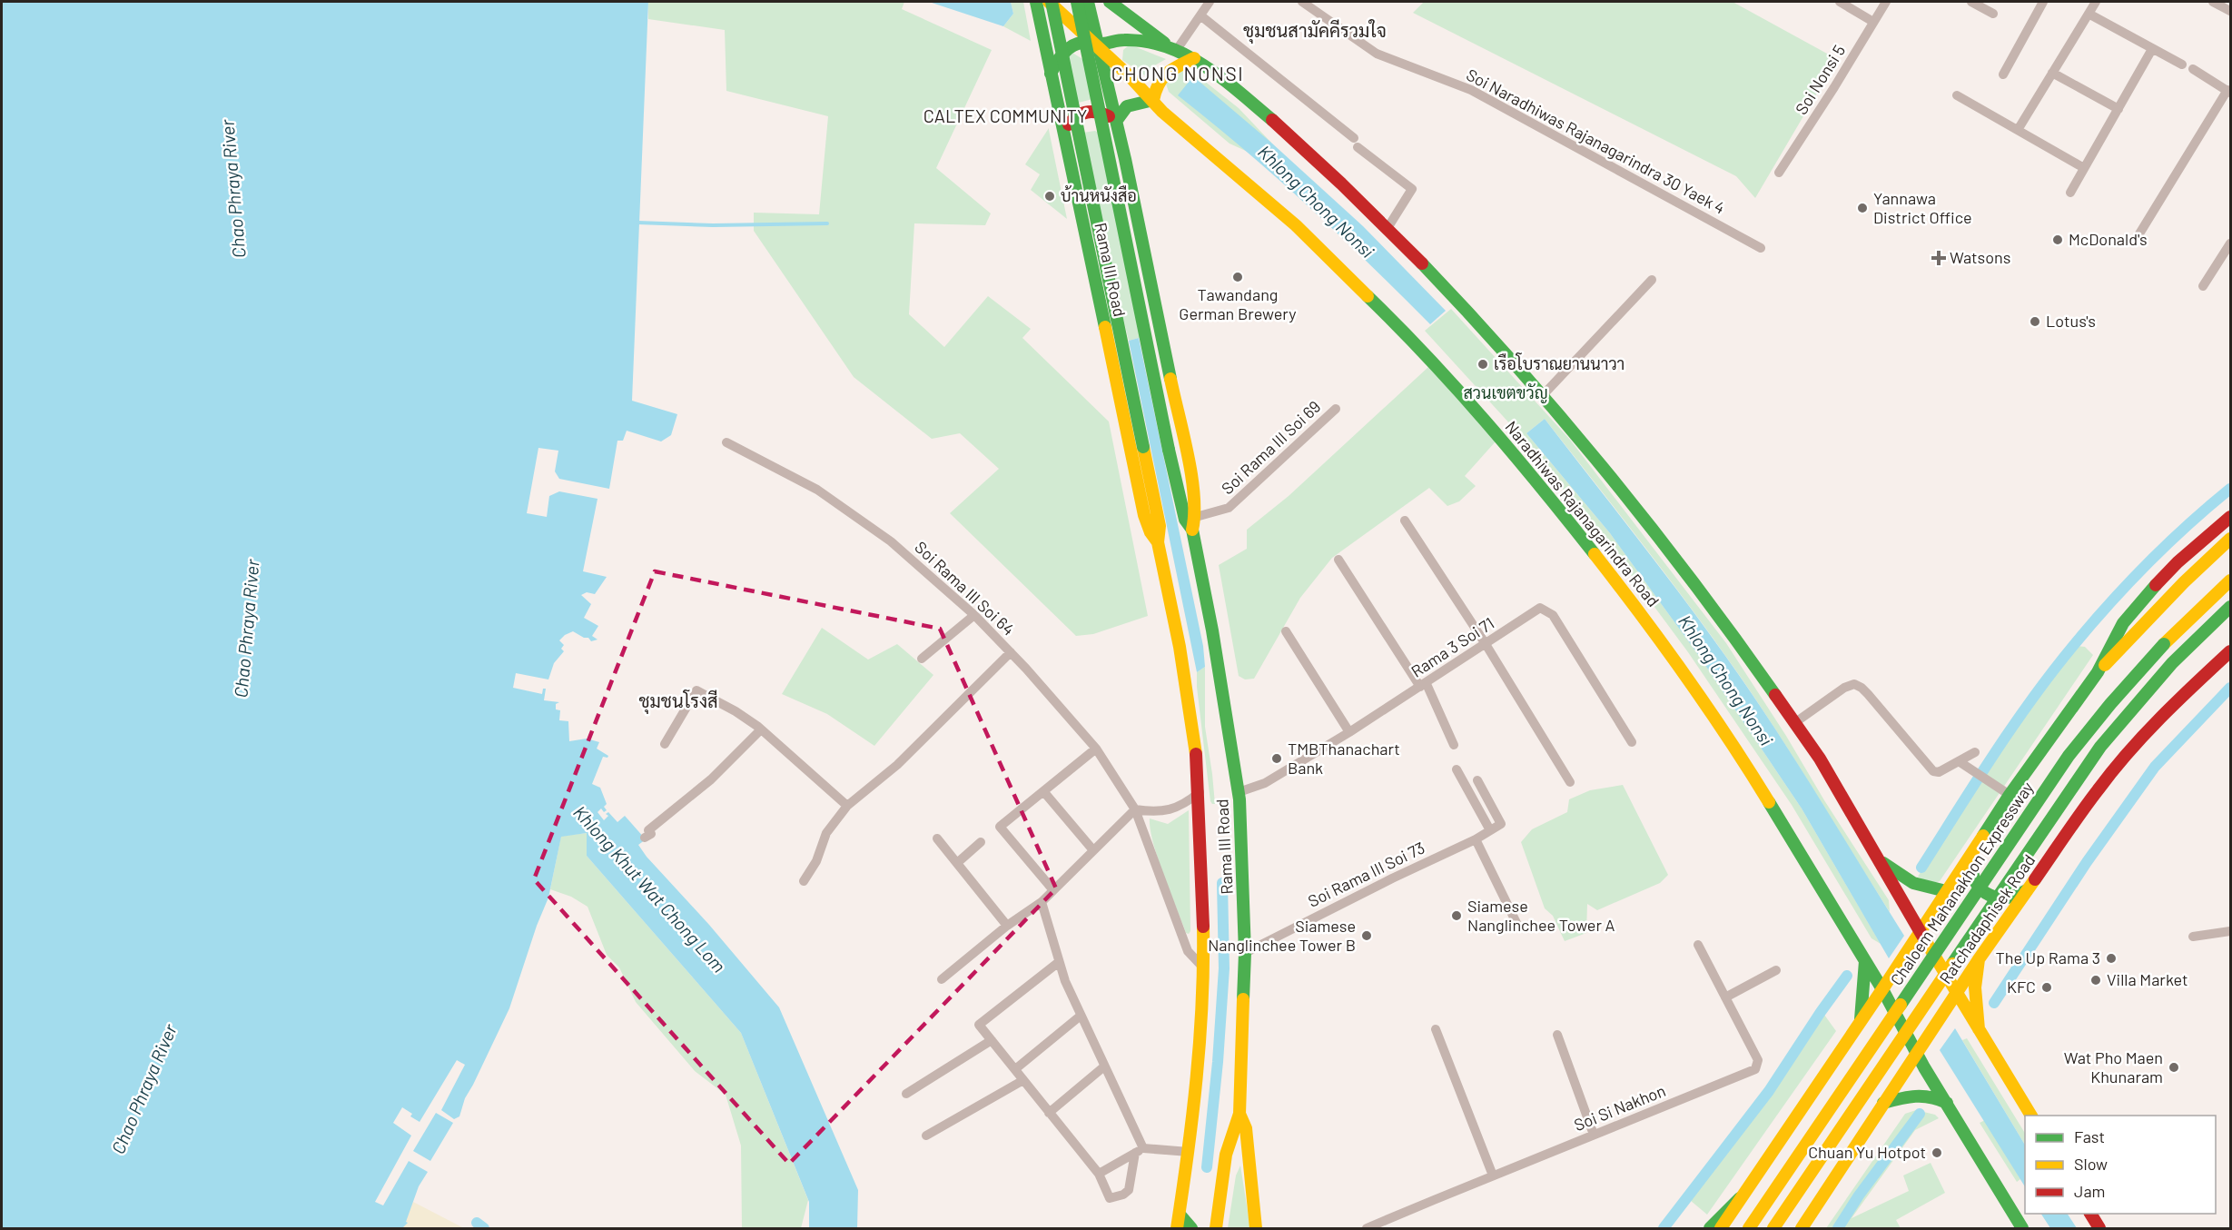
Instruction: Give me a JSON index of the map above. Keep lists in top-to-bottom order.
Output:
{
  "streets": {
    "main road": [
      "Rama III Road",
      "Naradhiwas Rajanagarindra Road",
      "Chaloem Mahanakhon Expressway",
      "Ratchadaphisek Road"
    ],
    "street": [
      "Soi Nonsi 5",
      "Soi Naradhiwas Rajanagarindra 30 Yaek 4",
      "Soi Rama III Soi 69",
      "Soi Rama III Soi 64",
      "Rama 3 Soi 71",
      "Soi Rama III Soi 73",
      "Soi Si Nakhon"
    ]
  },
  "crossings": [
    ["Rama III Road", "Soi Rama III Soi 69"],
    ["Rama III Road", "Naradhiwas Rajanagarindra Road"],
    ["Rama III Road", "Soi Rama III Soi 64"],
    ["Rama III Road", "Rama 3 Soi 71"],
    ["Rama III Road", "Soi Rama III Soi 73"],
    ["Naradhiwas Rajanagarindra Road", "Ratchadaphisek Road"]
  ],
  "districts": [
    "ชุมชนสามัคคีรวมใจ",
    "CHONG NONSI",
    "CALTEX COMMUNITY",
    "ชุมชนโรงสี"
  ],
  "water": ["Chao Phraya River", "Khlong Chong Nonsi", "Khlong Khut Wat Chong Lom"],
  "parks": ["สวนเขตขวัญ"],
  "places": {
    "other": [
      "บ้านหนังสือ",
      "Yannawa District Office",
      "McDonald's",
      "Tawandang German Brewery",
      "Lotus's",
      "เรือโบราณยานนาวา",
      "TMBThanachart Bank",
      "Siamese Nanglinchee Tower A",
      "Siamese Nanglinchee Tower B",
      "The Up Rama 3",
      "Villa Market",
      "KFC",
      "Wat Pho Maen Khunaram",
      "Chuan Yu Hotpot"
    ],
    "health": ["Watsons"]
  },
  "legend": ["Fast", "Slow", "Jam"]
}
